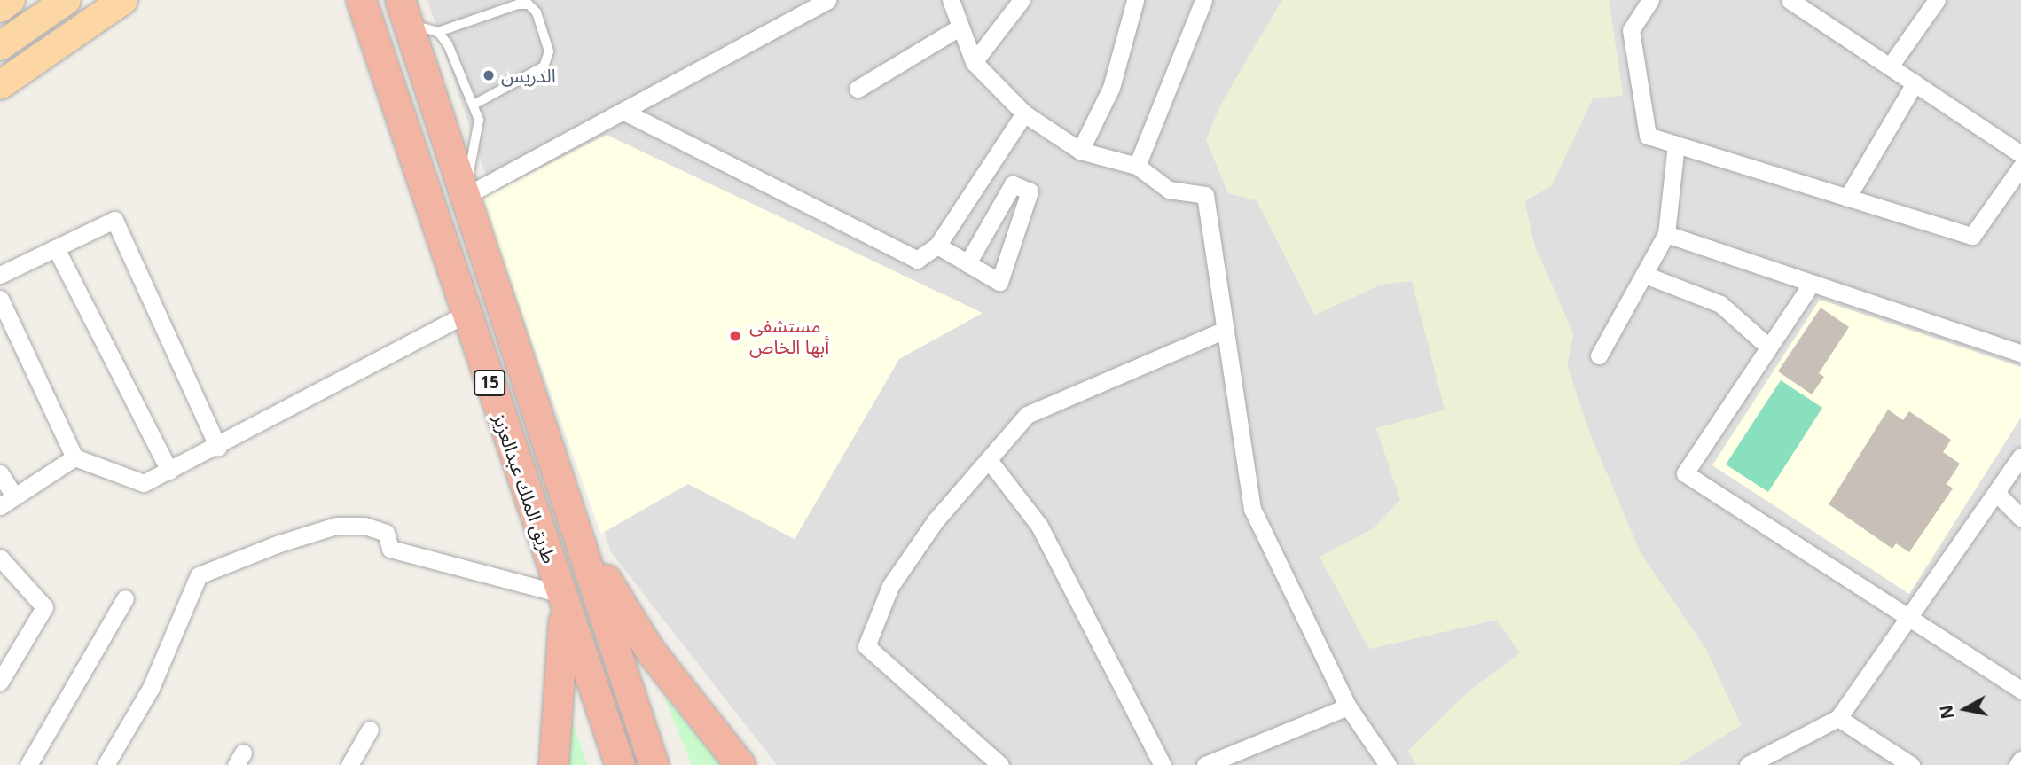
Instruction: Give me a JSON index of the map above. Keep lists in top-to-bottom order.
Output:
{
  "streets": {
    "highway": ["15", "طريق الملك عبدالعزيز"]
  },
  "places": ["الدريس", "مستشفى أبها الخاص"],
  "north": "left"
}
